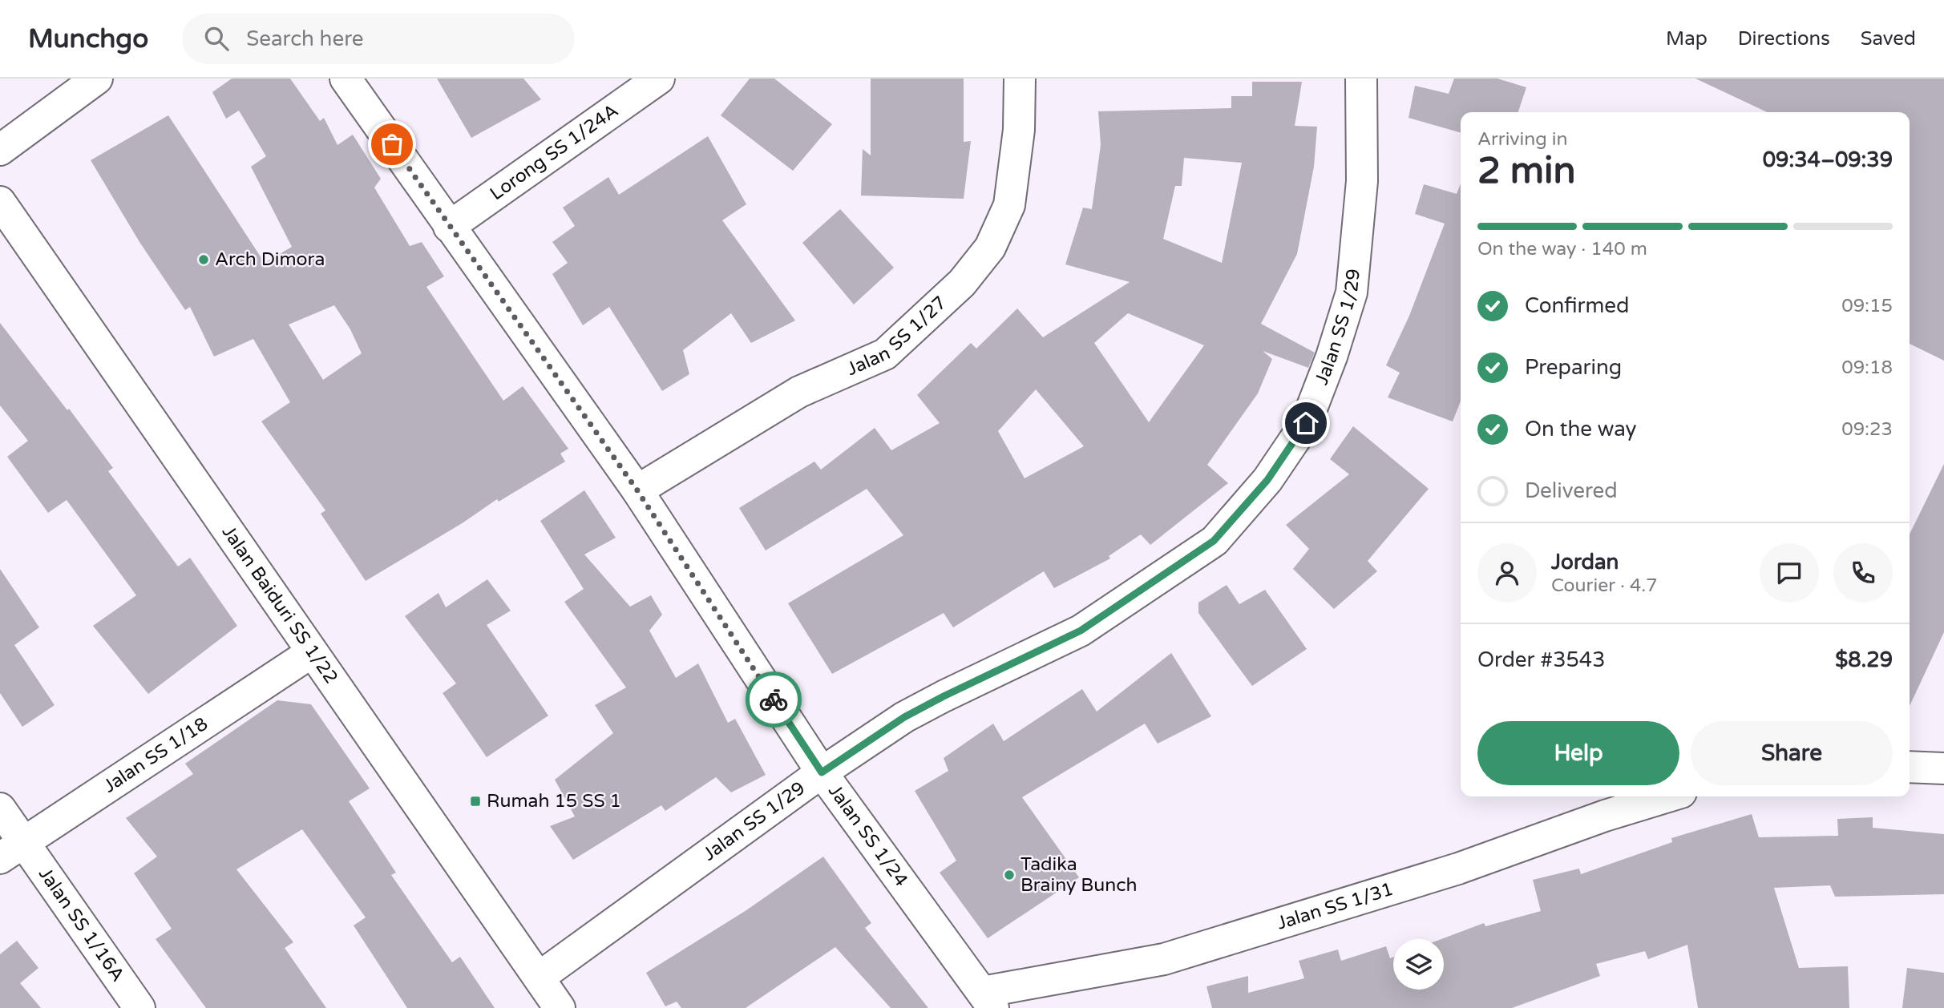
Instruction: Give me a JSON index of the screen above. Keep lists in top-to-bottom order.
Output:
{
  "streets": {
    "street": [
      "Lorong SS 1/24A",
      "Jalan SS 1/29",
      "Jalan SS 1/27",
      "Jalan Baiduri SS 1/22",
      "Jalan SS 1/18",
      "Jalan SS 1/24",
      "Jalan SS 1/31",
      "Jalan SS 1/16A"
    ]
  },
  "crossings": [
    ["Lorong SS 1/24A", "Jalan SS 1/24"],
    ["Jalan SS 1/29", "Jalan Baiduri SS 1/22"],
    ["Jalan SS 1/29", "Jalan SS 1/24"],
    ["Jalan SS 1/27", "Jalan SS 1/24"],
    ["Jalan Baiduri SS 1/22", "Jalan SS 1/18"],
    ["Jalan SS 1/18", "Jalan SS 1/16A"],
    ["Jalan SS 1/24", "Jalan SS 1/31"]
  ],
  "places": {
    "other": ["Arch Dimora", "Tadika Brainy Bunch"],
    "transit": ["Rumah 15 SS 1"]
  },
  "page": {
    "header": "Munchgo",
    "search": "Search here",
    "nav": ["Map", "Directions", "Saved"],
    "heading": ["2 min", "Arriving in", "09:34–09:39"],
    "panel": [
      "Jordan",
      "Courier · 4.7",
      "Order #3543",
      "$8.29"
    ],
    "bar": "On the way · 140 m",
    "list": [
      ["Confirmed", "09:15"],
      ["Preparing", "09:18"],
      ["On the way", "09:23"],
      "Delivered"
    ],
    "buttons": ["Help", "Share"]
  }
}
